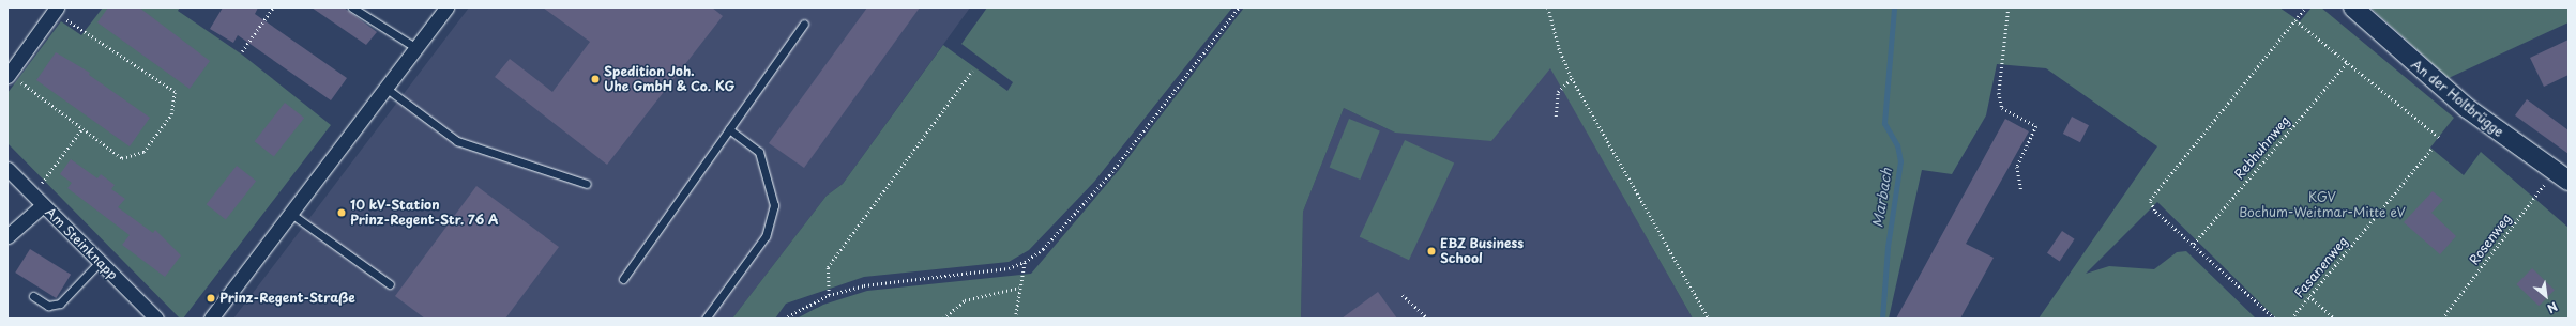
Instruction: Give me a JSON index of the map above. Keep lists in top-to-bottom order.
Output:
{
  "streets": {
    "street": ["An der Holtbrügge", "Am Steinknapp"],
    "path": ["Rebhuhnweg", "Rosenweg", "Fasanenweg"]
  },
  "crossings": [
    ["An der Holtbrügge", "Rosenweg"]
  ],
  "water": ["Marbach"],
  "parks": ["KGV Bochum-Weitmar-Mitte eV"],
  "places": [
    "Spedition Joh. Uhe GmbH & Co. KG",
    "10 kV-Station Prinz-Regent-Str. 76 A",
    "EBZ Business School",
    "Prinz-Regent-Straße"
  ],
  "north": "bottom right"
}
